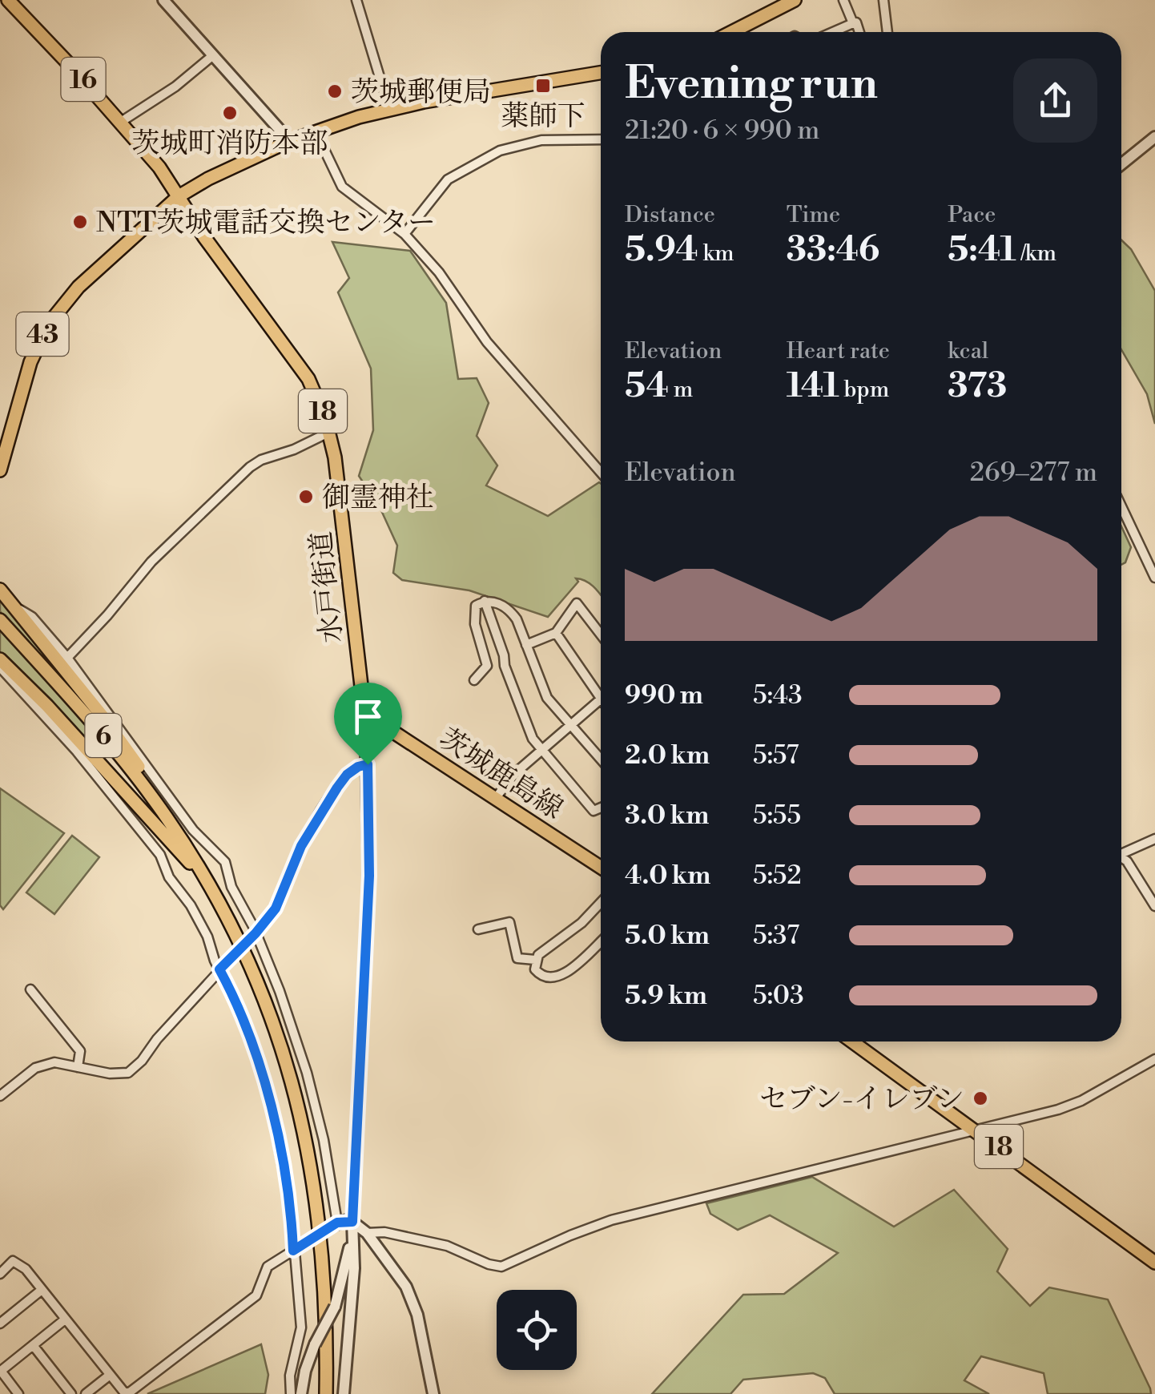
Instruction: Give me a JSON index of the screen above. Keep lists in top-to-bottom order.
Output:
{
  "streets": {
    "main road": [
      "16",
      "43",
      "18",
      "水戸街道",
      "6",
      "茨城鹿島線"
    ]
  },
  "crossings": [
    ["43", "水戸街道"],
    ["水戸街道", "茨城鹿島線"]
  ],
  "places": {
    "transit": ["薬師下"],
    "other": [
      "茨城郵便局",
      "茨城町消防本部",
      "NTT茨城電話交換センター",
      "御霊神社",
      "セブン-イレブン"
    ]
  },
  "page": {
    "heading": ["Evening run", "21:20 · 6 × 990 m"],
    "stats": [
      ["Distance", "5.94 km"],
      ["Time", "33:46"],
      ["Pace", "5:41 /km"],
      ["Elevation", "54 m"],
      ["Heart rate", "141 bpm"],
      ["kcal", "373"]
    ],
    "chart": ["Elevation", "269–277 m"],
    "list": [
      {
        "name": "990 m",
        "note": "5:43"
      },
      {
        "name": "2.0 km",
        "note": "5:57"
      },
      {
        "name": "3.0 km",
        "note": "5:55"
      },
      {
        "name": "4.0 km",
        "note": "5:52"
      },
      {
        "name": "5.0 km",
        "note": "5:37"
      },
      {
        "name": "5.9 km",
        "note": "5:03"
      }
    ]
  }
}
